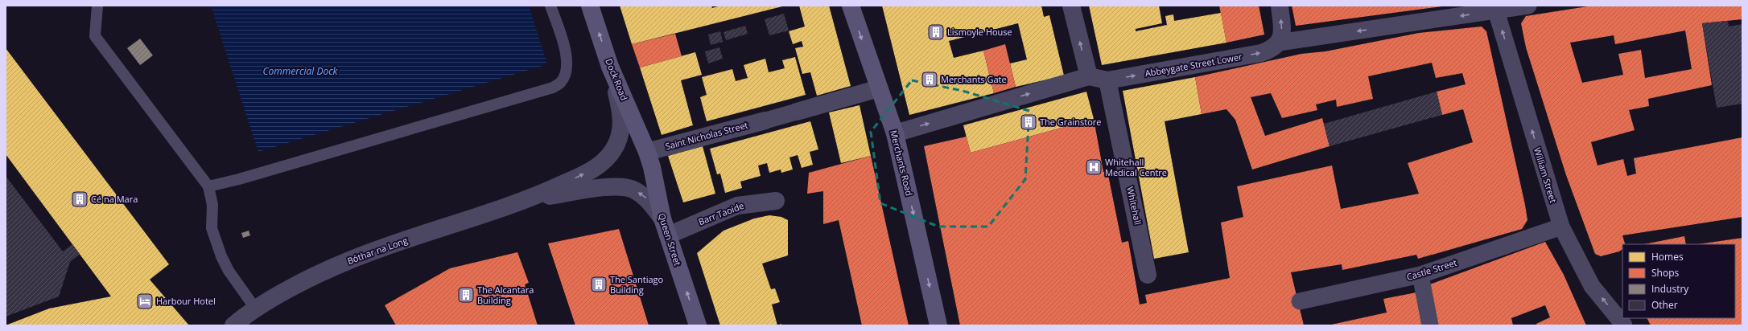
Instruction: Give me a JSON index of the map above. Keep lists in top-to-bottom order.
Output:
{
  "streets": {
    "main road": ["Dock Road", "Merchants Road", "Queen Street"],
    "street": [
      "Abbeygate Street Lower",
      "Saint Nicholas Street",
      "William Street",
      "Whitehall",
      "Barr Taoide",
      "Bóthar na Long",
      "Castle Street"
    ]
  },
  "crossings": [
    ["Abbeygate Street Lower", "Merchants Road"],
    ["Abbeygate Street Lower", "William Street"],
    ["Abbeygate Street Lower", "Whitehall"],
    ["Dock Road", "Saint Nicholas Street"],
    ["Dock Road", "Queen Street"],
    ["Dock Road", "Bóthar na Long"],
    ["Saint Nicholas Street", "Queen Street"],
    ["William Street", "Castle Street"],
    ["Barr Taoide", "Queen Street"],
    ["Queen Street", "Bóthar na Long"]
  ],
  "one_way": [
    "Dock Road",
    "Merchants Road",
    "William Street",
    "Queen Street"
  ],
  "water": ["Commercial Dock"],
  "places": {
    "building": [
      "Lismoyle House",
      "Merchants Gate",
      "The Grainstore",
      "Cé na Mara",
      "The Santiago Building",
      "The Alcantara Building"
    ],
    "hospital": ["Whitehall Medical Centre"],
    "hotel": ["Harbour Hotel"]
  },
  "legend": [
    "Homes",
    "Shops",
    "Industry",
    "Other"
  ]
}
